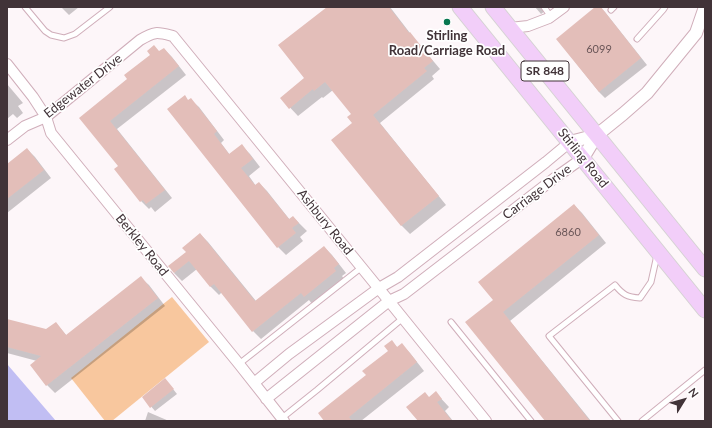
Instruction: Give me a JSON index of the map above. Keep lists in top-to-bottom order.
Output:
{
  "streets": {
    "main road": ["SR 848", "Stirling Road"],
    "street": [
      "Edgewater Drive",
      "Carriage Drive",
      "Ashbury Road",
      "Berkley Road"
    ]
  },
  "crossings": [
    ["Edgewater Drive", "Ashbury Road"],
    ["Edgewater Drive", "Berkley Road"],
    ["Stirling Road", "Carriage Drive"],
    ["Carriage Drive", "Ashbury Road"],
    ["Carriage Drive", "Berkley Road"]
  ],
  "places": ["Stirling Road/Carriage Road"],
  "house_numbers": ["6099", "6860"],
  "north": "top right"
}
